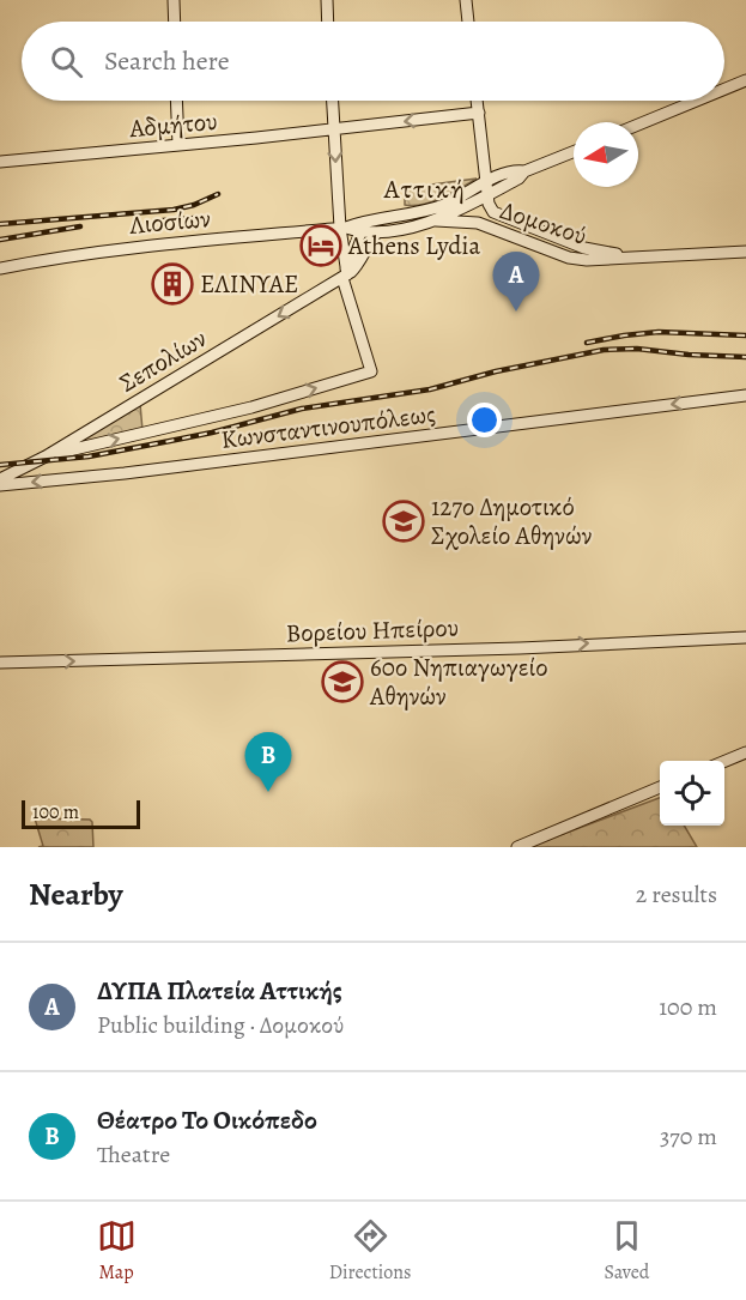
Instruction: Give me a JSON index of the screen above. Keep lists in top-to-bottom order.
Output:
{
  "streets": {
    "street": [
      "Αδμήτου",
      "Λιοσίων",
      "Δομοκού",
      "Σεπολίων",
      "Κωνσταντινουπόλεως",
      "Βορείου Ηπείρου"
    ]
  },
  "crossings": [
    ["Λιοσίων", "Δομοκού"],
    ["Λιοσίων", "Σεπολίων"],
    ["Σεπολίων", "Κωνσταντινουπόλεως"]
  ],
  "one_way": ["Σεπολίων", "Βορείου Ηπείρου"],
  "districts": ["Αττική"],
  "places": {
    "hotel": ["Athens Lydia"],
    "building": ["ΕΛΙΝΥΑΕ"],
    "school or university": ["127ο Δημοτικό Σχολείο Αθηνών", "60ο Νηπιαγωγείο Αθηνών"]
  },
  "scale_bar": "100 m",
  "north": "left",
  "page": {
    "search": "Search here",
    "pins": ["A", "B"],
    "scale": "100 m",
    "heading": ["Nearby", "2 results"],
    "list": [
      {
        "mark": "A",
        "name": "ΔΥΠΑ Πλατεία Αττικής",
        "note": "Public building · Δομοκού",
        "value": "100 m"
      },
      {
        "mark": "B",
        "name": "Θέατρο Το Οικόπεδο",
        "note": "Theatre",
        "value": "370 m"
      }
    ],
    "nav": ["Map", "Directions", "Saved"]
  }
}
